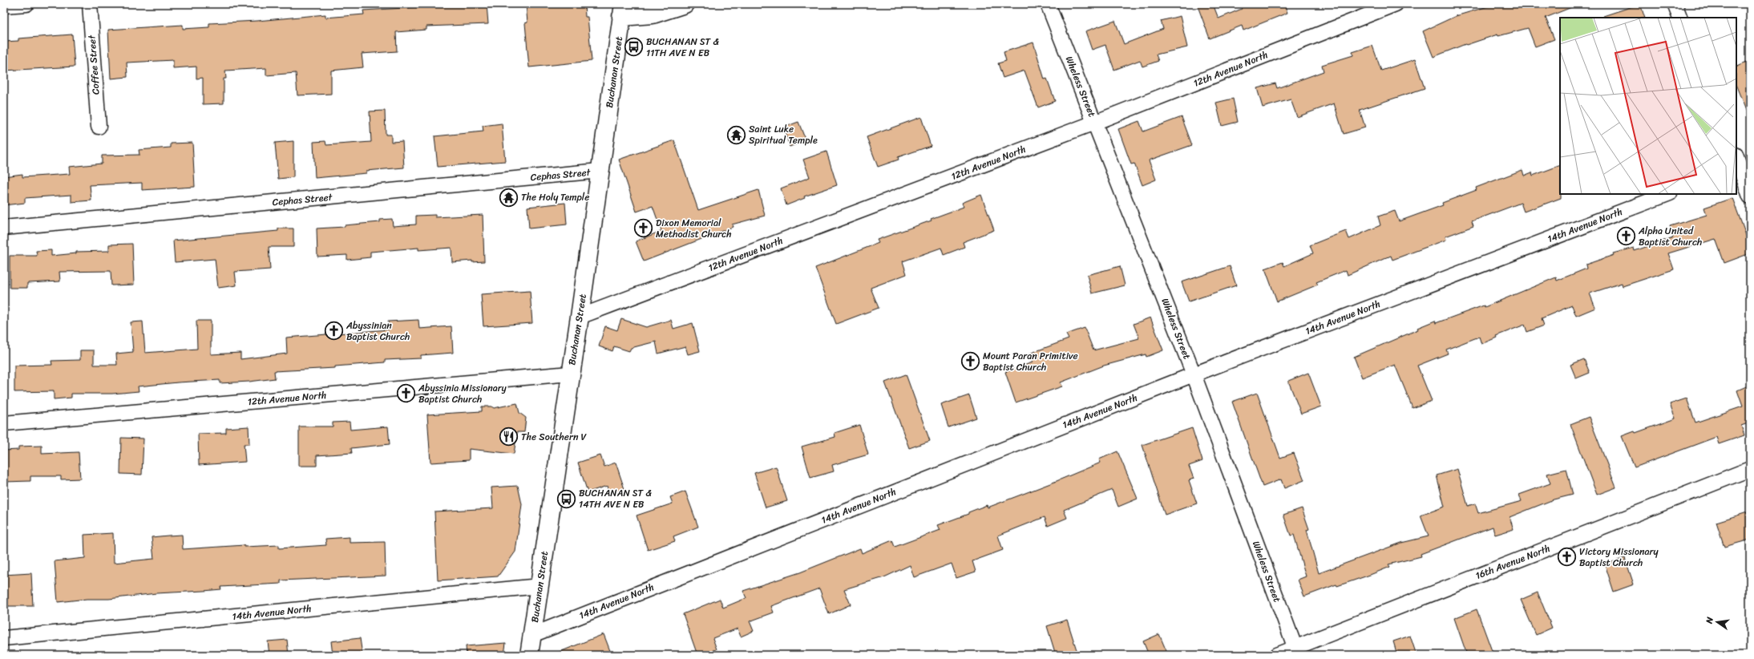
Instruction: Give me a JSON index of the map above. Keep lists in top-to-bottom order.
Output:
{
  "streets": {
    "street": [
      "Coffee Street",
      "12th Avenue North",
      "Buchanan Street",
      "Wheless Street",
      "Cephas Street",
      "14th Avenue North",
      "16th Avenue North"
    ]
  },
  "crossings": [
    ["12th Avenue North", "Buchanan Street"],
    ["12th Avenue North", "Wheless Street"],
    ["Buchanan Street", "Cephas Street"],
    ["Buchanan Street", "14th Avenue North"],
    ["Wheless Street", "14th Avenue North"],
    ["Wheless Street", "16th Avenue North"]
  ],
  "places": {
    "bus stop": ["BUCHANAN ST & 11TH AVE N EB", "BUCHANAN ST & 14TH AVE N EB"],
    "temple": ["Saint Luke Spiritual Temple", "The Holy Temple"],
    "church": [
      "Dixon Memorial Methodist Church",
      "Alpha United Baptist Church",
      "Abyssinian Baptist Church",
      "Mount Paran Primitive Baptist Church",
      "Abyssinia Missionary Baptist Church",
      "Victory Missionary Baptist Church"
    ],
    "restaurant": ["The Southern V"]
  },
  "north": "left"
}
